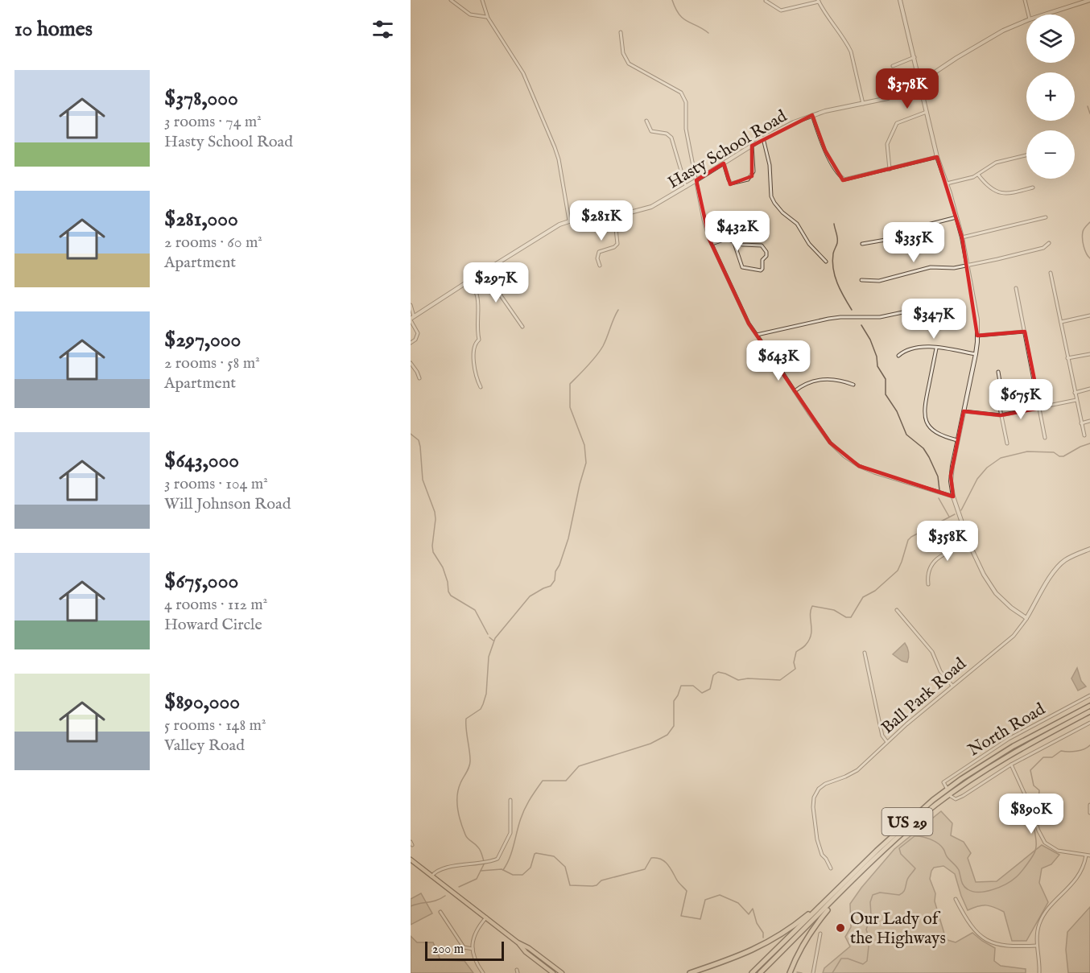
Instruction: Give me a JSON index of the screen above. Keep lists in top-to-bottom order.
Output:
{
  "streets": {
    "highway": ["US 29"],
    "street": ["Hasty School Road", "Ball Park Road", "North Road"]
  },
  "crossings": [
    ["North Road", "US 29"]
  ],
  "places": ["Our Lady of the Highways"],
  "scale_bar": "200 m",
  "page": {
    "heading": "10 homes",
    "map_buttons": ["+", "−"],
    "list": [
      {
        "name": "$378,000",
        "note": "3 rooms · 74 m² · Hasty School Road"
      },
      {
        "name": "$281,000",
        "note": "2 rooms · 60 m² · Apartment"
      },
      {
        "name": "$297,000",
        "note": "2 rooms · 58 m² · Apartment"
      },
      {
        "name": "$643,000",
        "note": "3 rooms · 104 m² · Will Johnson Road"
      },
      {
        "name": "$675,000",
        "note": "4 rooms · 112 m² · Howard Circle"
      },
      {
        "name": "$890,000",
        "note": "5 rooms · 148 m² · Valley Road"
      }
    ],
    "price": [
      "$378K",
      "$281K",
      "$432K",
      "$335K",
      "$297K",
      "$347K",
      "$643K",
      "$675K",
      "$358K",
      "$890K"
    ],
    "scale": "200 m"
  }
}
